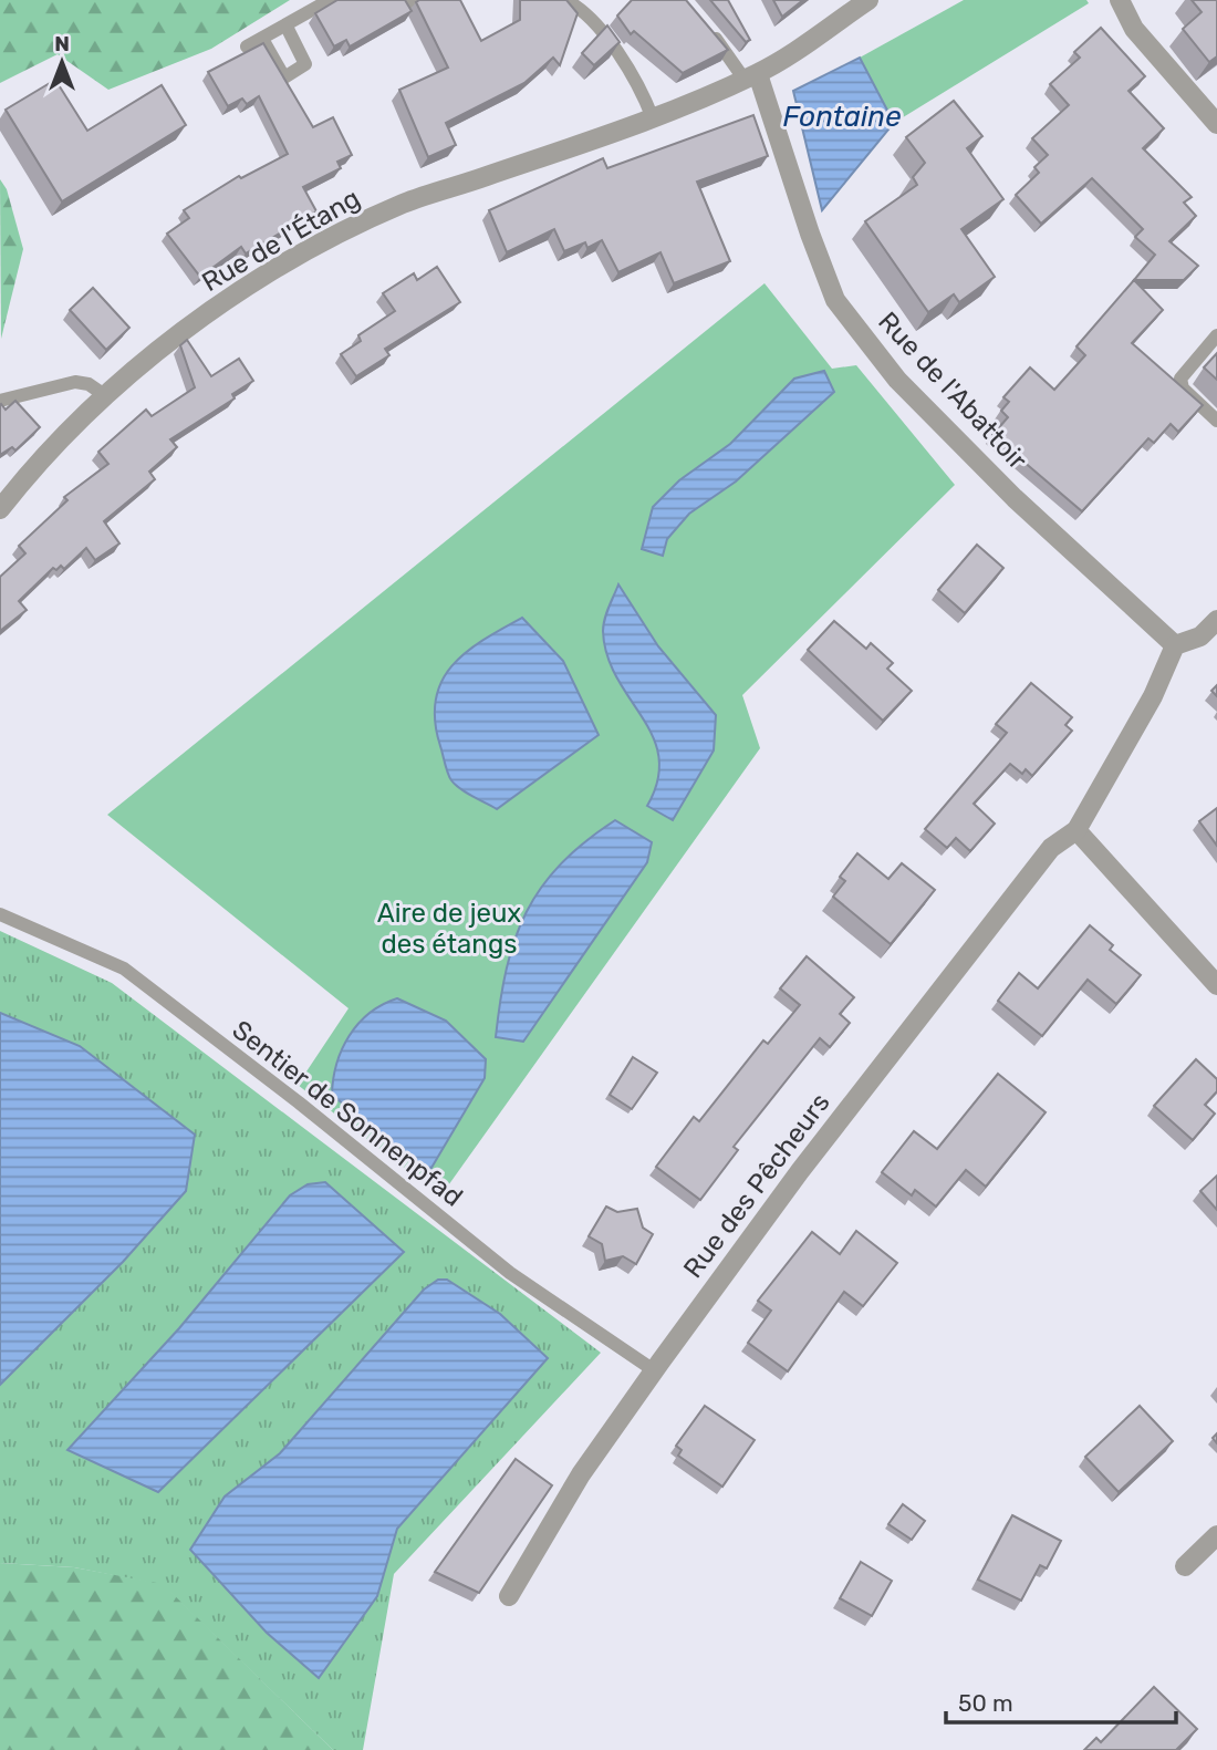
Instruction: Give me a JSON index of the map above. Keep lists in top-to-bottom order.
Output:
{
  "streets": {
    "street": ["Rue de l'Étang", "Rue de l'Abattoir", "Rue des Pêcheurs"],
    "lane": ["Sentier de Sonnenpfad"]
  },
  "crossings": [
    ["Rue de l'Étang", "Rue de l'Abattoir"],
    ["Sentier de Sonnenpfad", "Rue des Pêcheurs"]
  ],
  "water": ["Fontaine"],
  "parks": ["Aire de jeux des étangs"],
  "scale_bar": "50 m",
  "north": "top"
}
